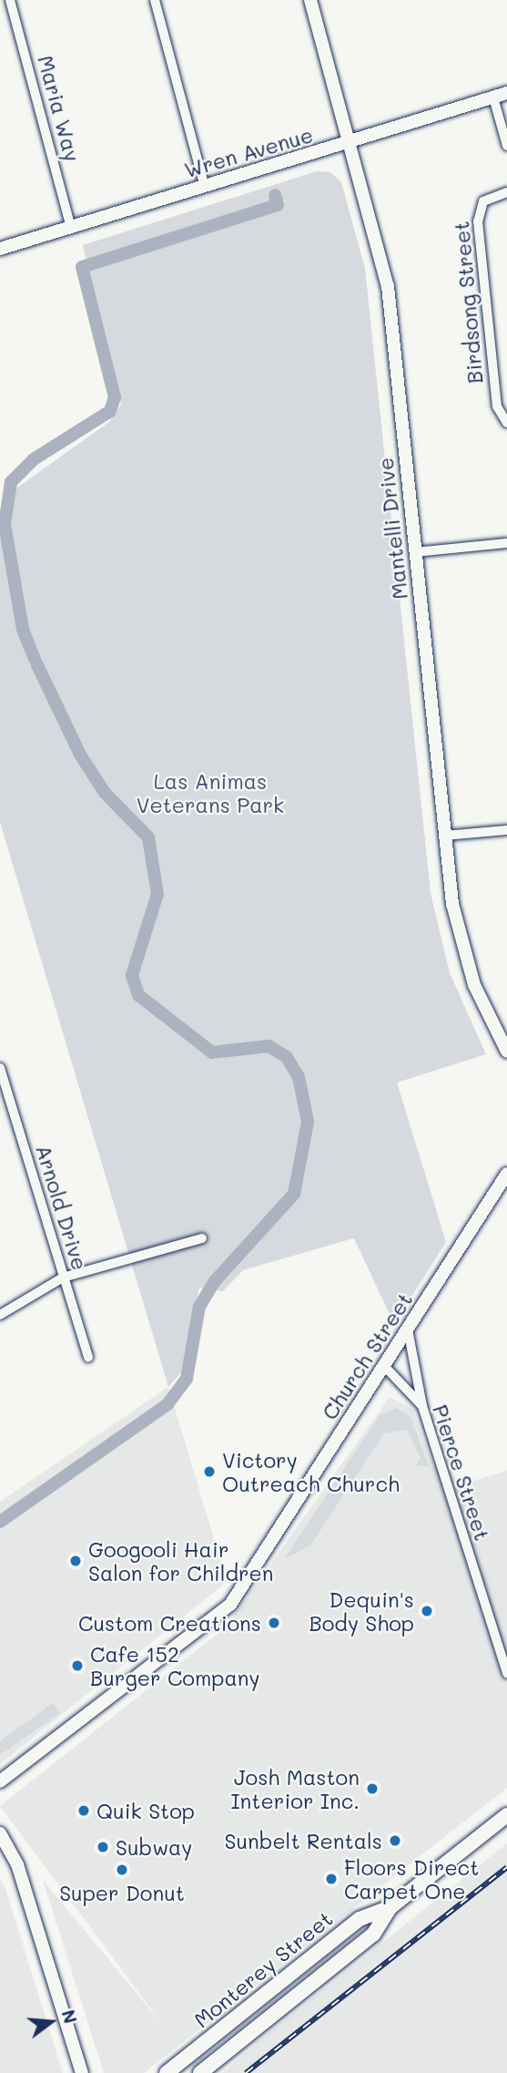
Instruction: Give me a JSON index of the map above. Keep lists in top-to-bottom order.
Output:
{
  "streets": {
    "main road": ["Monterey Street"],
    "street": [
      "Maria Way",
      "Wren Avenue",
      "Birdsong Street",
      "Mantelli Drive",
      "Arnold Drive",
      "Church Street",
      "Pierce Street"
    ]
  },
  "crossings": [
    ["Maria Way", "Wren Avenue"],
    ["Wren Avenue", "Mantelli Drive"],
    ["Church Street", "Pierce Street"]
  ],
  "parks": ["Las Animas Veterans Park"],
  "places": [
    "Victory Outreach Church",
    "Googooli Hair Salon for Children",
    "Dequin's Body Shop",
    "Custom Creations",
    "Cafe 152 Burger Company",
    "Josh Maston Interior Inc.",
    "Quik Stop",
    "Sunbelt Rentals",
    "Subway",
    "Super Donut",
    "Floors Direct Carpet One"
  ],
  "north": "right"
}
